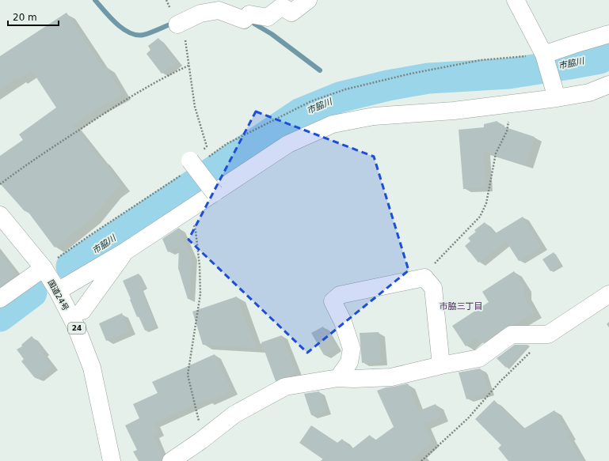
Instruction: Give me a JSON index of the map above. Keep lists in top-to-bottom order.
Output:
{
  "streets": {
    "main road": ["国道24号", "24"]
  },
  "districts": ["市脇三丁目"],
  "water": ["市脇川"],
  "scale_bar": "20 m"
}
